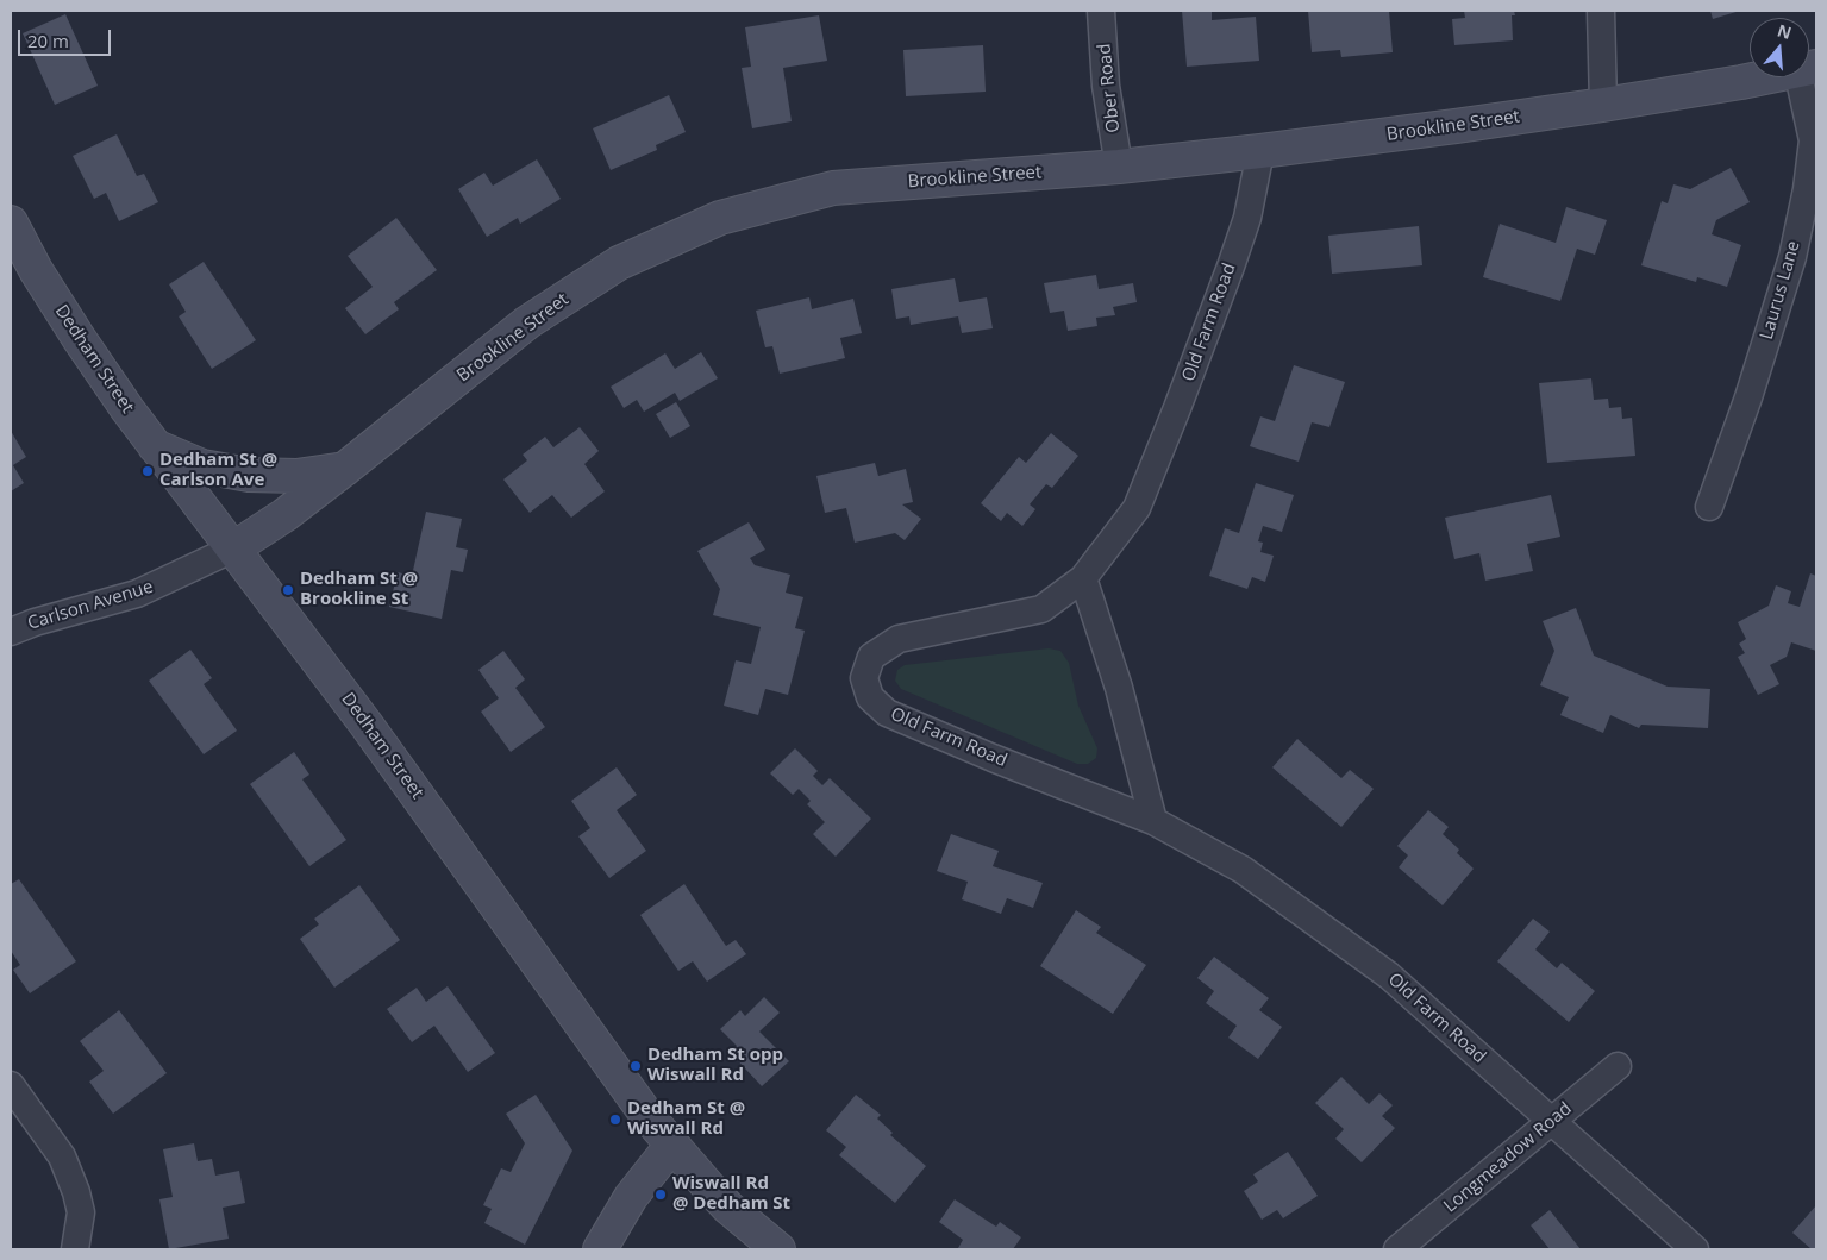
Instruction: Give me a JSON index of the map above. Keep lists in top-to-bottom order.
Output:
{
  "streets": {
    "main road": ["Brookline Street", "Dedham Street"],
    "street": [
      "Ober Road",
      "Laurus Lane",
      "Old Farm Road",
      "Carlson Avenue",
      "Longmeadow Road"
    ]
  },
  "crossings": [
    ["Ober Road", "Brookline Street"],
    ["Brookline Street", "Old Farm Road"],
    ["Brookline Street", "Dedham Street"],
    ["Brookline Street", "Carlson Avenue"],
    ["Old Farm Road", "Longmeadow Road"],
    ["Dedham Street", "Carlson Avenue"]
  ],
  "places": [
    "Dedham St @ Carlson Ave",
    "Dedham St @ Brookline St",
    "Dedham St opp Wiswall Rd",
    "Dedham St @ Wiswall Rd",
    "Wiswall Rd @ Dedham St"
  ],
  "scale_bar": "20 m",
  "north": "top"
}
